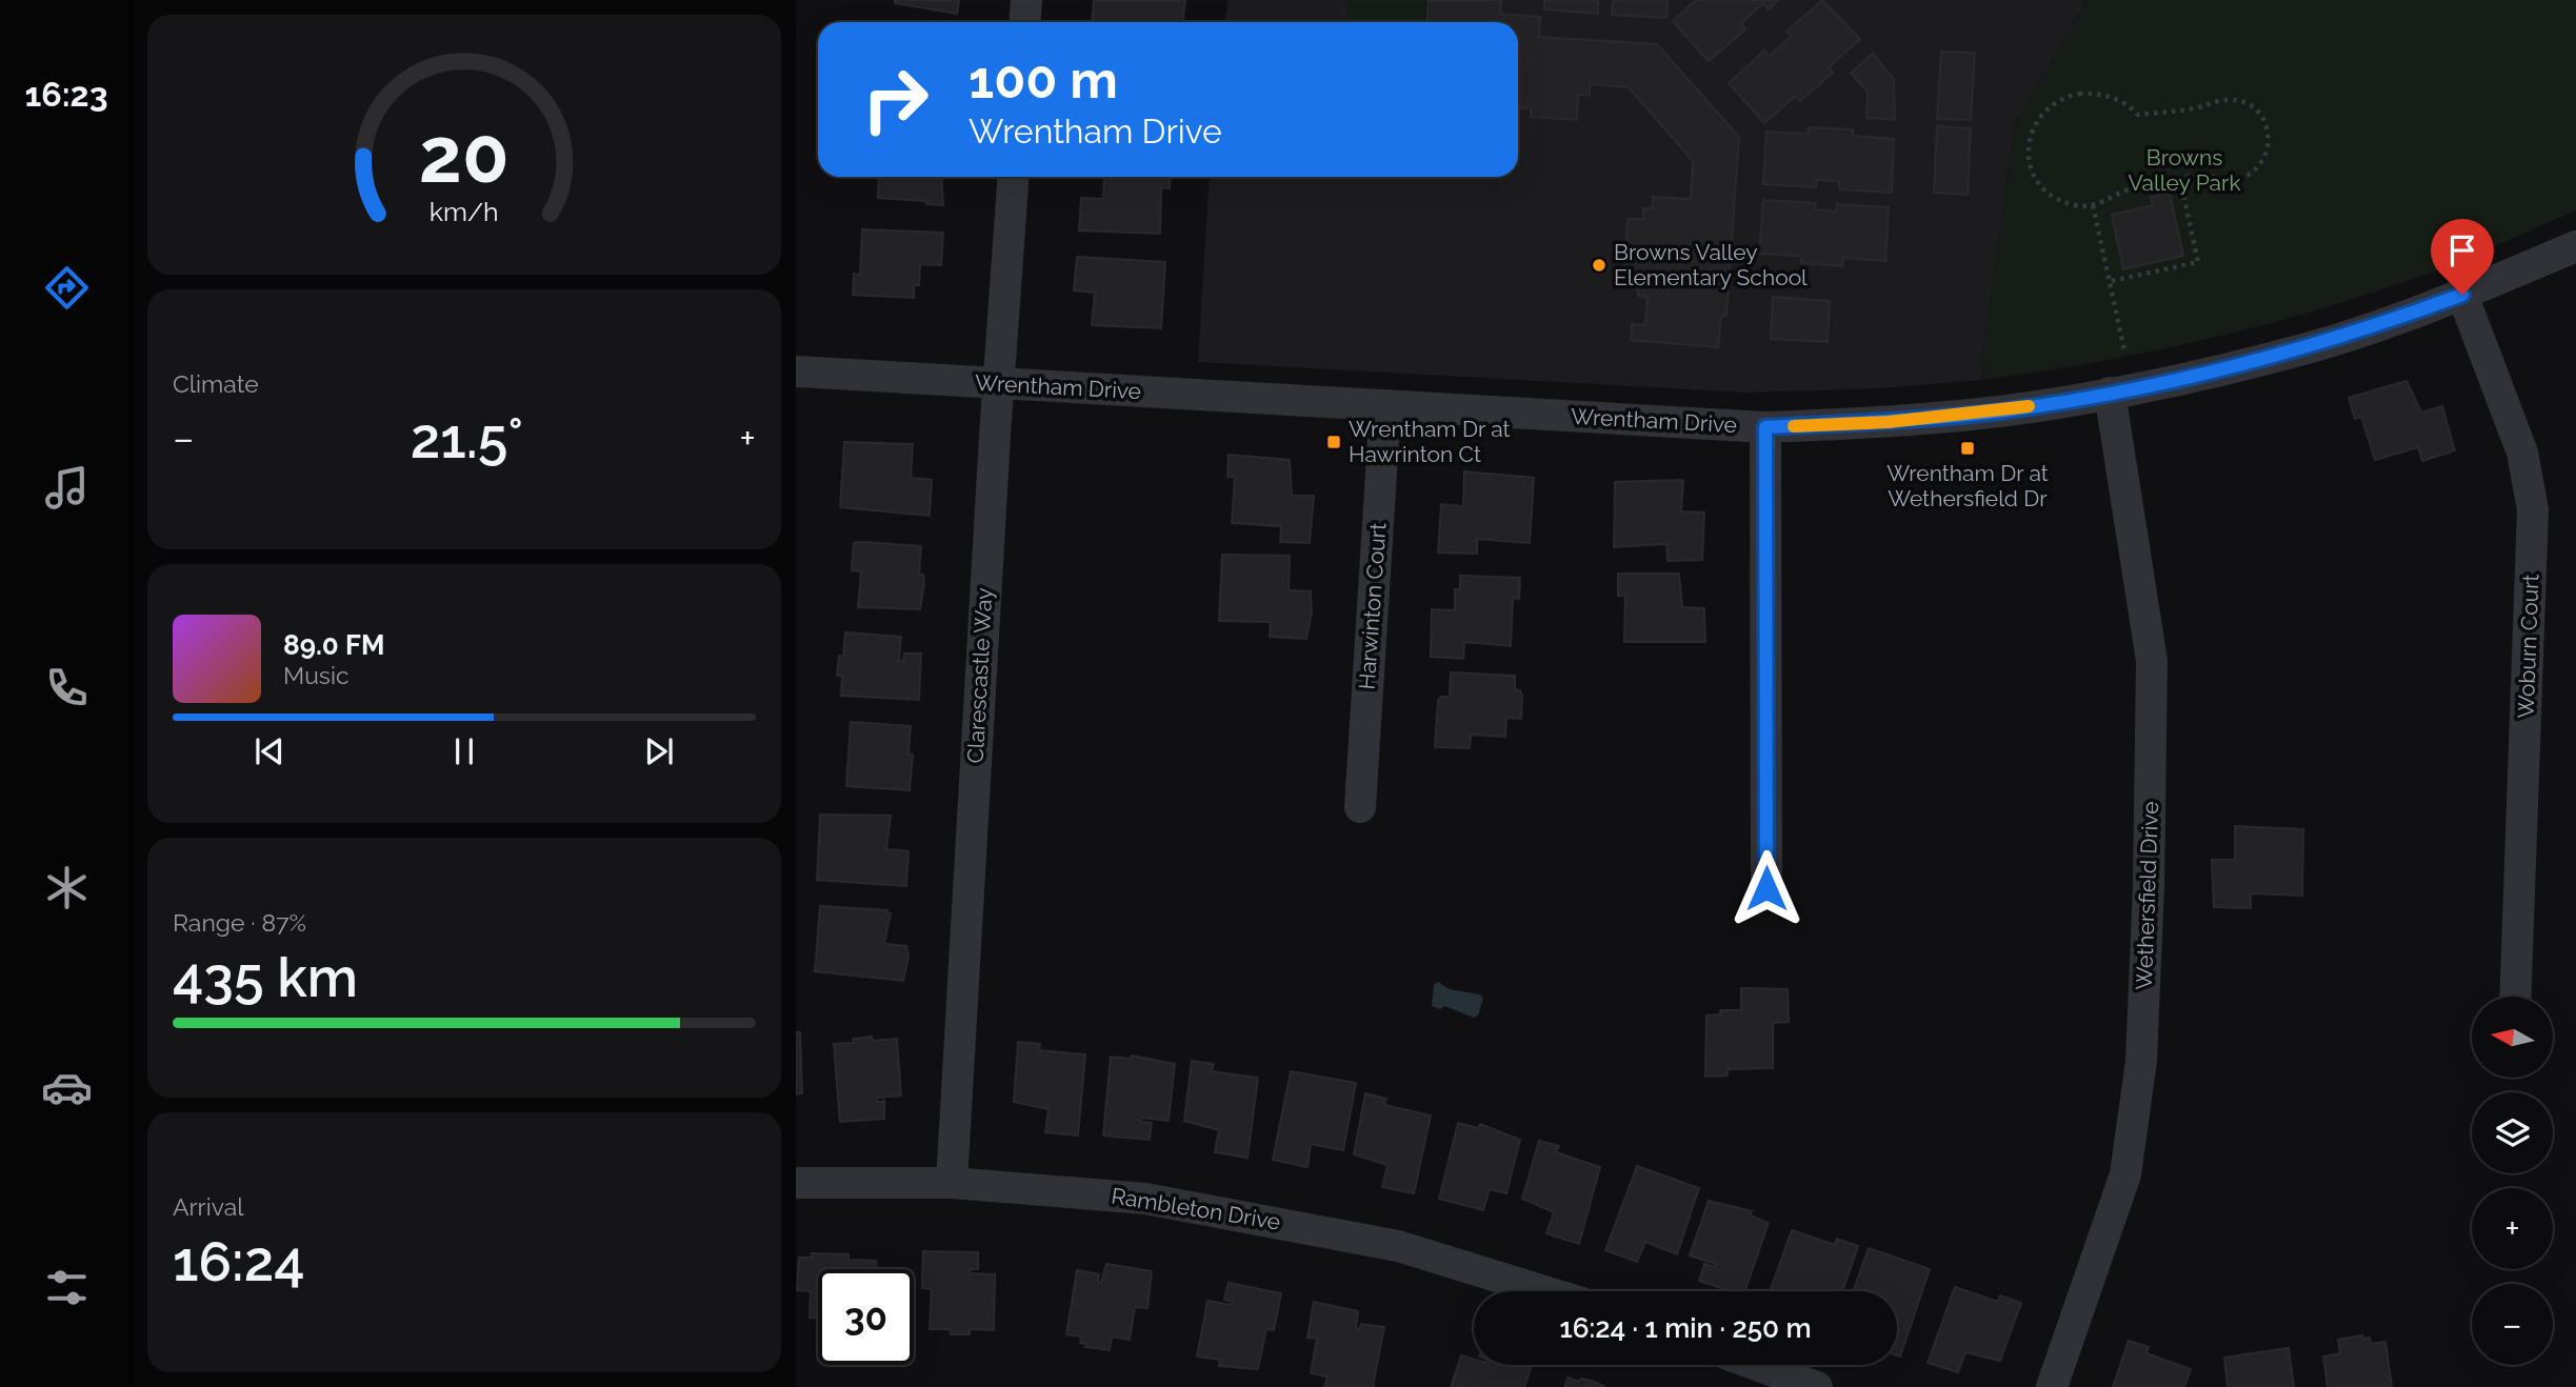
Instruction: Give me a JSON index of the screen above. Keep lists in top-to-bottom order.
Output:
{
  "streets": {
    "street": [
      "Wrentham Drive",
      "Harwinton Court",
      "Woburn Court",
      "Clarescastle Way",
      "Wethersfield Drive",
      "Rambleton Drive"
    ]
  },
  "crossings": [
    ["Wrentham Drive", "Harwinton Court"],
    ["Wrentham Drive", "Woburn Court"],
    ["Wrentham Drive", "Clarescastle Way"],
    ["Wrentham Drive", "Wethersfield Drive"],
    ["Clarescastle Way", "Rambleton Drive"]
  ],
  "parks": ["Browns Valley Park"],
  "places": {
    "other": ["Browns Valley Elementary School"],
    "transit": ["Wrentham Dr at Hawrinton Ct", "Wrentham Dr at Wethersfield Dr"]
  },
  "north": "left",
  "page": {
    "tabs": "16:23",
    "turn": ["100 m", "Wrentham Drive"],
    "tile": [
      "Climate",
      ["Range · 87%", "435 km"],
      ["Arrival", "16:24"]
    ],
    "heat": ["−", "21.5°", "+"],
    "song": ["89.0 FM", "Music"],
    "map_buttons": ["+", "−"],
    "limit": "30",
    "trip": "16:24 · 1 min · 250 m",
    "gauge": ["20", "km/h"]
  }
}
